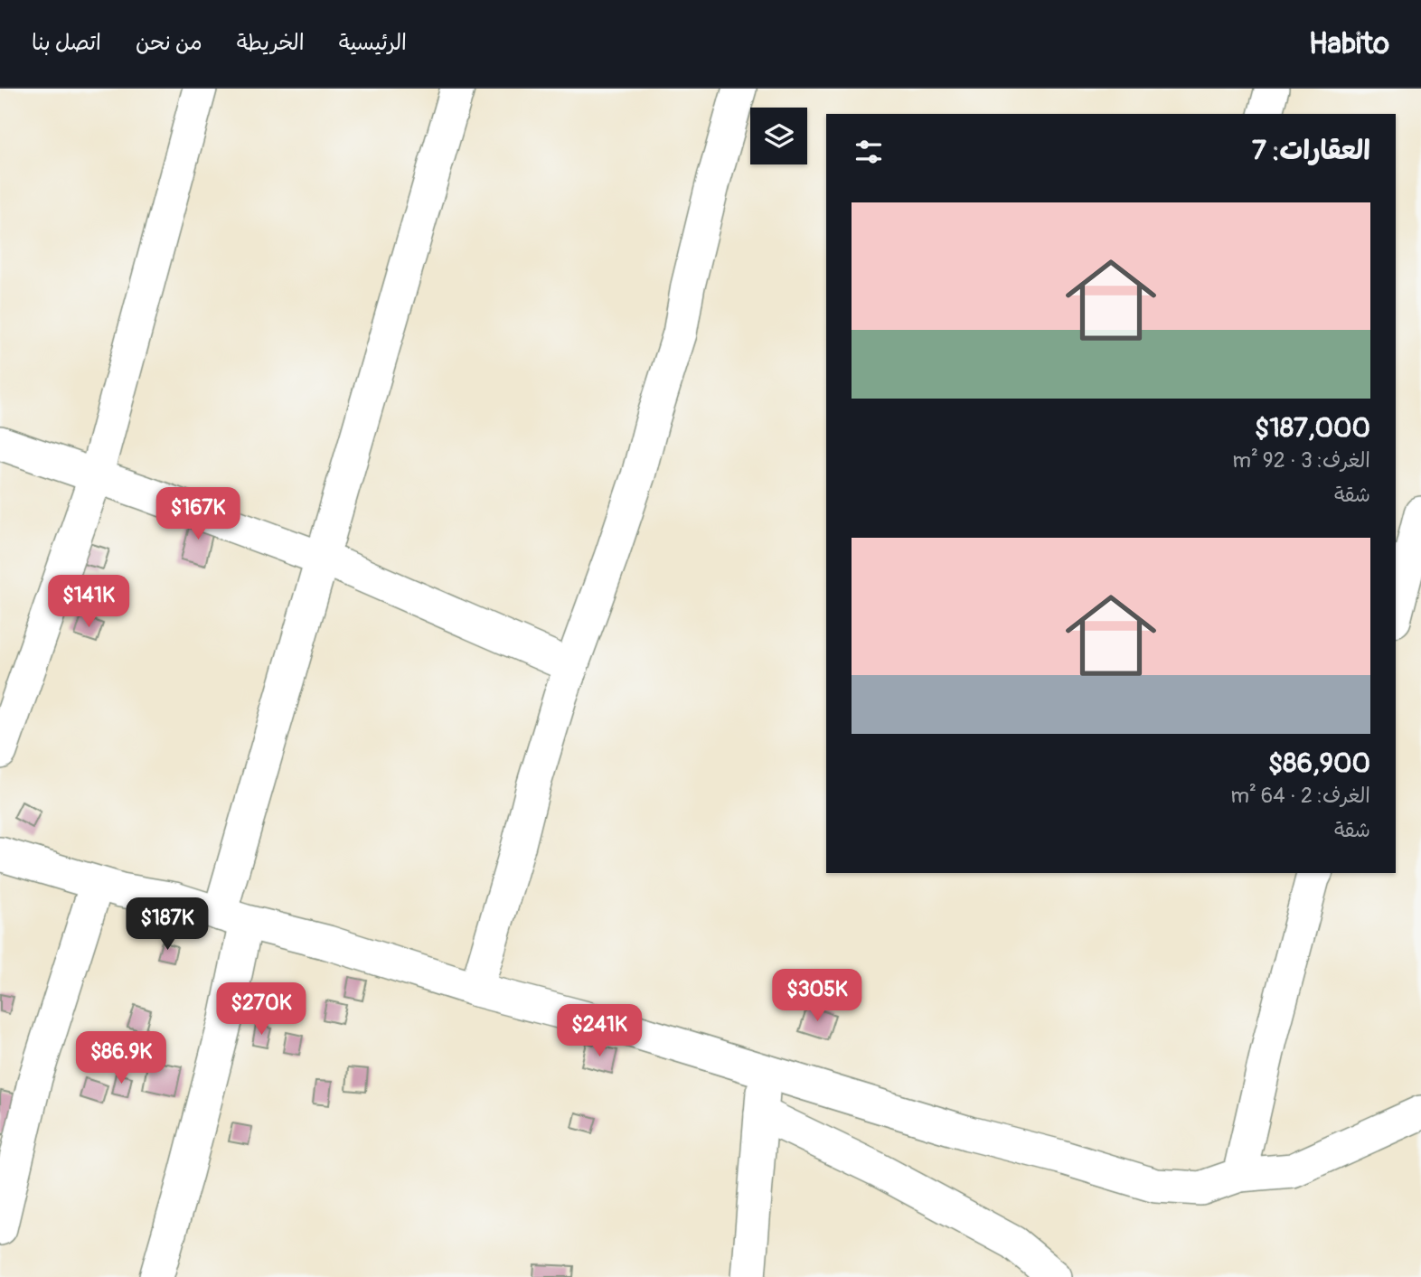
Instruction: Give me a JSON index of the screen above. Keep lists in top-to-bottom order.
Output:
{
  "page": {
    "header": "Habito",
    "nav": [
      "الرئيسية",
      "الخريطة",
      "من نحن",
      "اتصل بنا"
    ],
    "heading": "العقارات: 7",
    "list": [
      {
        "name": "$187,000",
        "note": "الغرف: 3 · 92 m² · شقة"
      },
      {
        "name": "$86,900",
        "note": "الغرف: 2 · 64 m² · شقة"
      }
    ],
    "price": [
      "$167K",
      "$141K",
      "$187K",
      "$305K",
      "$270K",
      "$241K",
      "$86.9K"
    ]
  }
}
